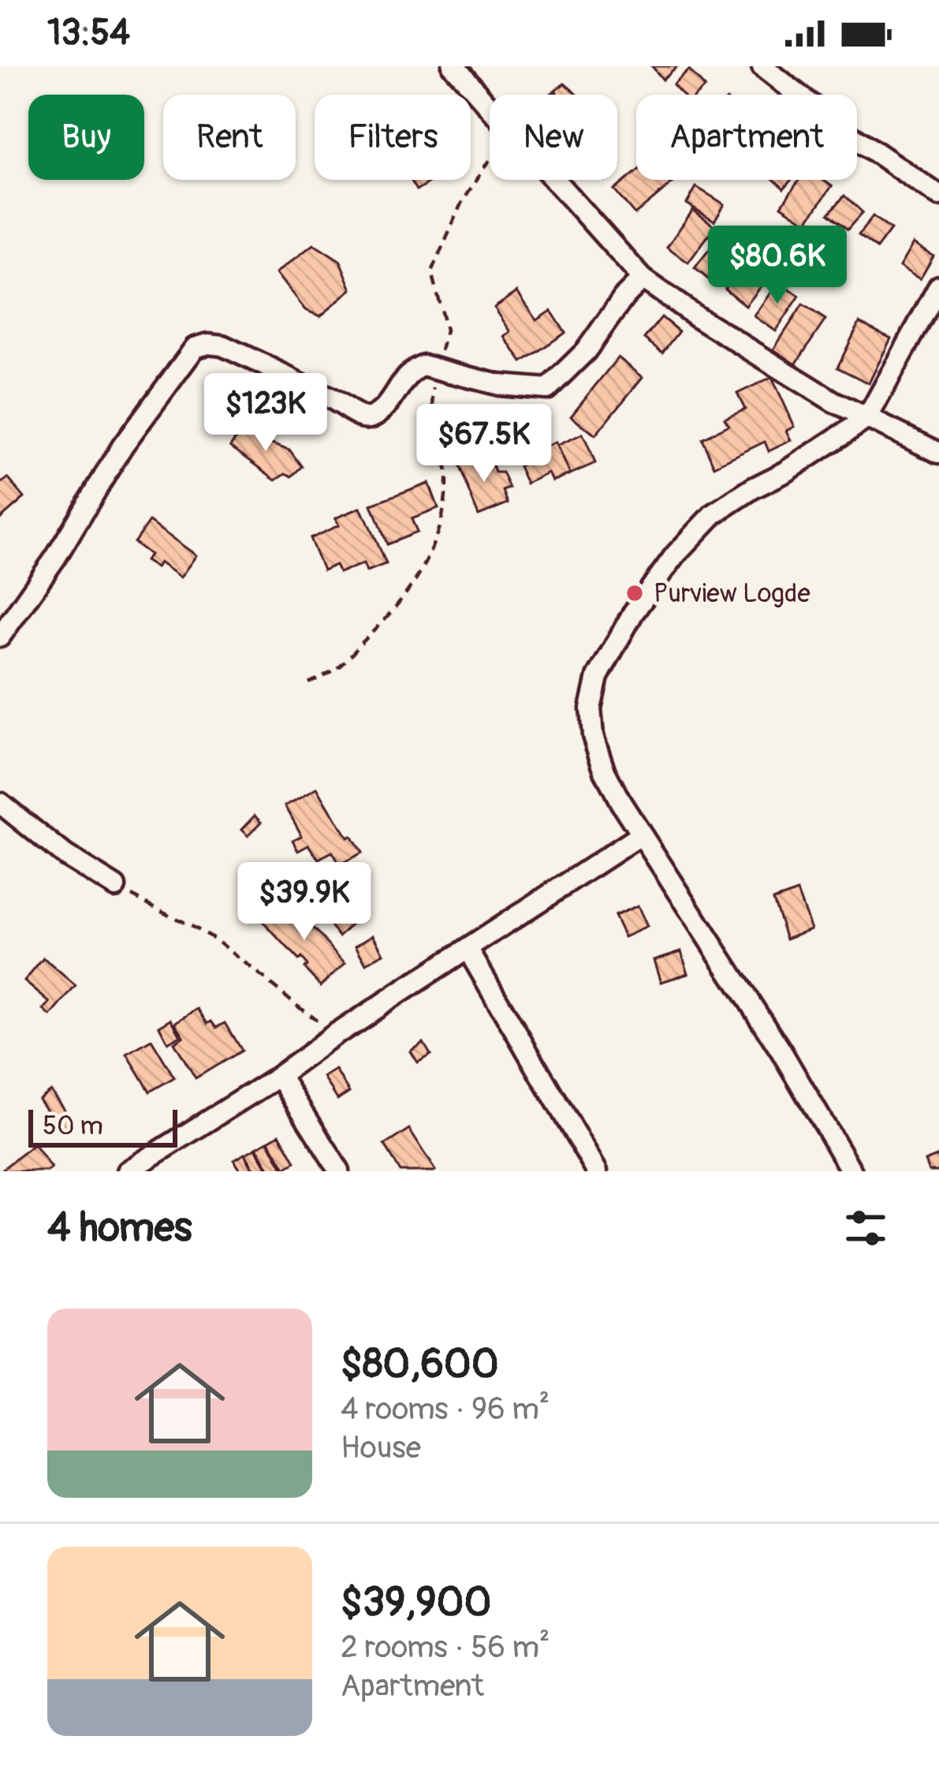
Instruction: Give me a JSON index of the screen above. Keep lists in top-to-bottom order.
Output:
{
  "places": ["Purview Logde"],
  "scale_bar": "50 m",
  "page": {
    "status": "13:54",
    "chip": [
      "Buy",
      "Rent",
      "Filters",
      "New",
      "Apartment"
    ],
    "price": [
      "$80.6K",
      "$123K",
      "$67.5K",
      "$39.9K"
    ],
    "scale": "50 m",
    "heading": "4 homes",
    "list": [
      {
        "name": "$80,600",
        "note": "4 rooms · 96 m² · House"
      },
      {
        "name": "$39,900",
        "note": "2 rooms · 56 m² · Apartment"
      }
    ]
  }
}
